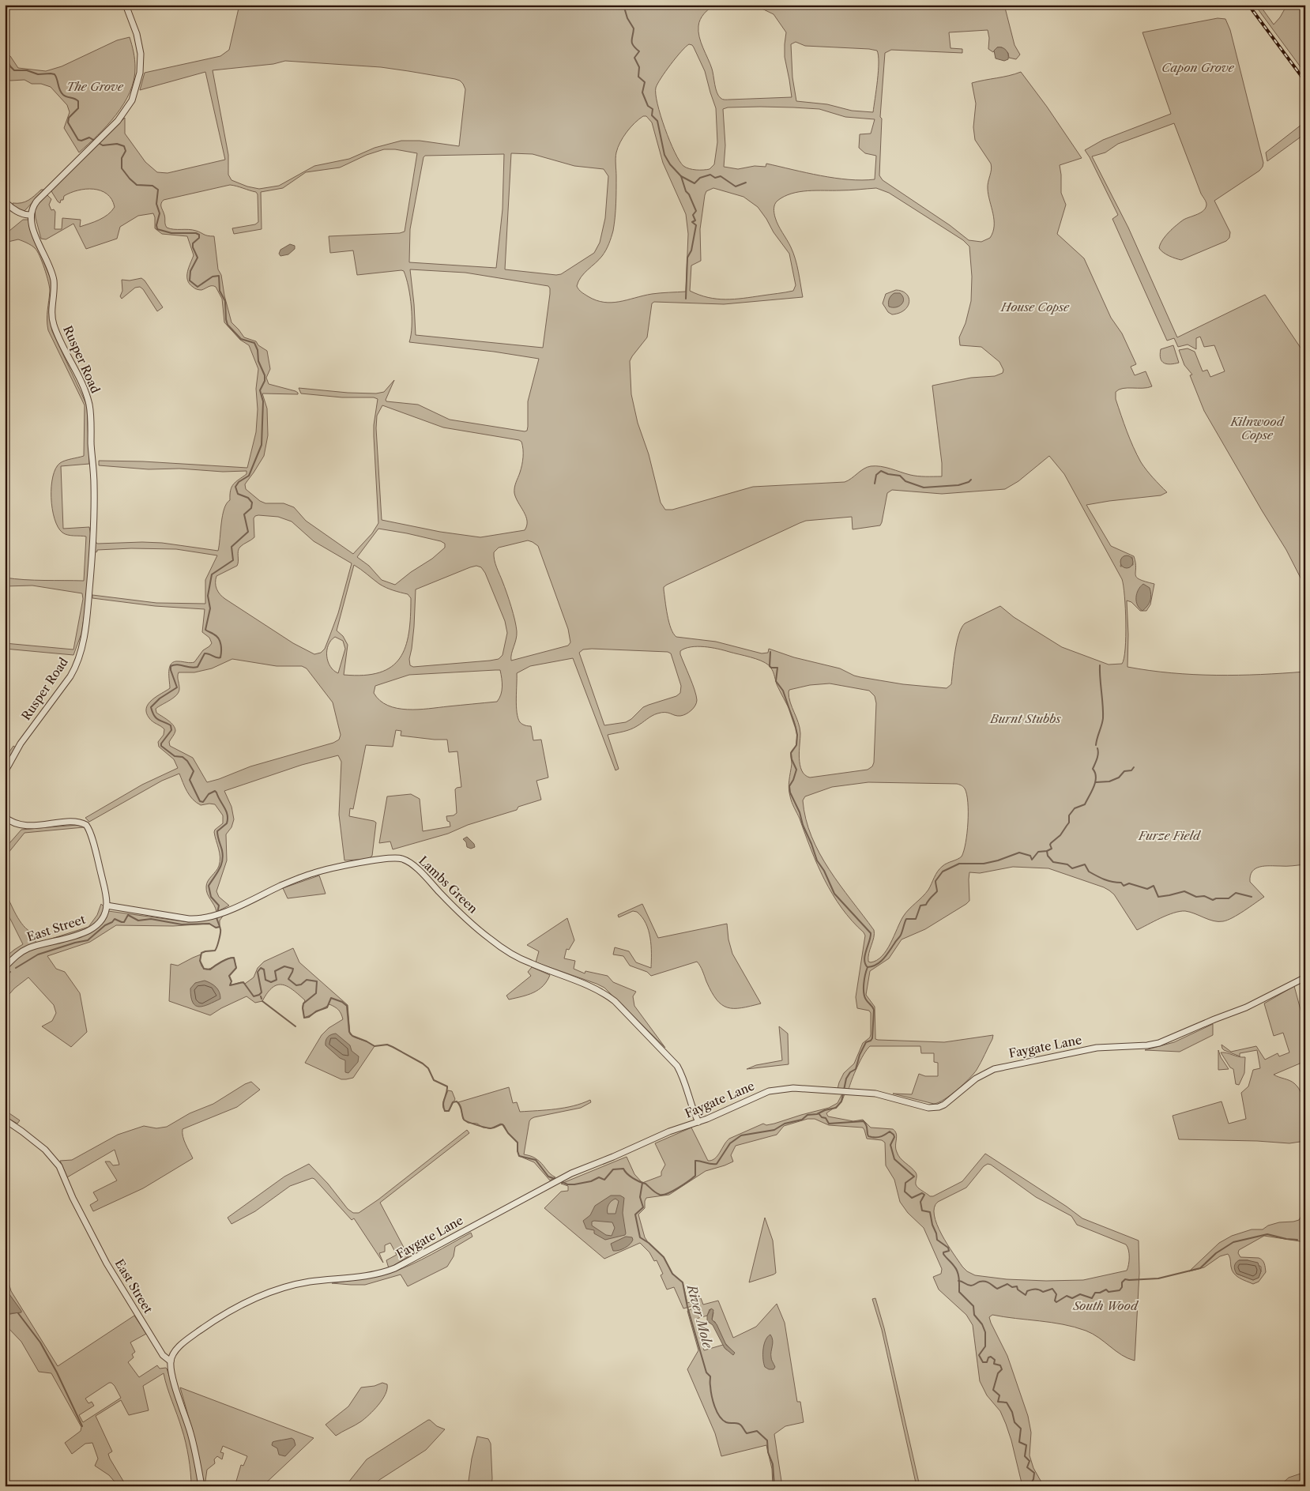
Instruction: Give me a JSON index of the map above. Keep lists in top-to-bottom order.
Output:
{
  "streets": {
    "street": [
      "Rusper Road",
      "Lambs Green",
      "East Street",
      "Faygate Lane"
    ]
  },
  "crossings": [
    ["Lambs Green", "East Street"],
    ["Lambs Green", "Faygate Lane"],
    ["East Street", "Faygate Lane"]
  ],
  "water": ["River Mole"],
  "parks": [
    "Capon Grove",
    "The Grove",
    "House Copse",
    "Kilnwood Copse",
    "Burnt Stubbs",
    "Furze Field",
    "South Wood"
  ]
}
